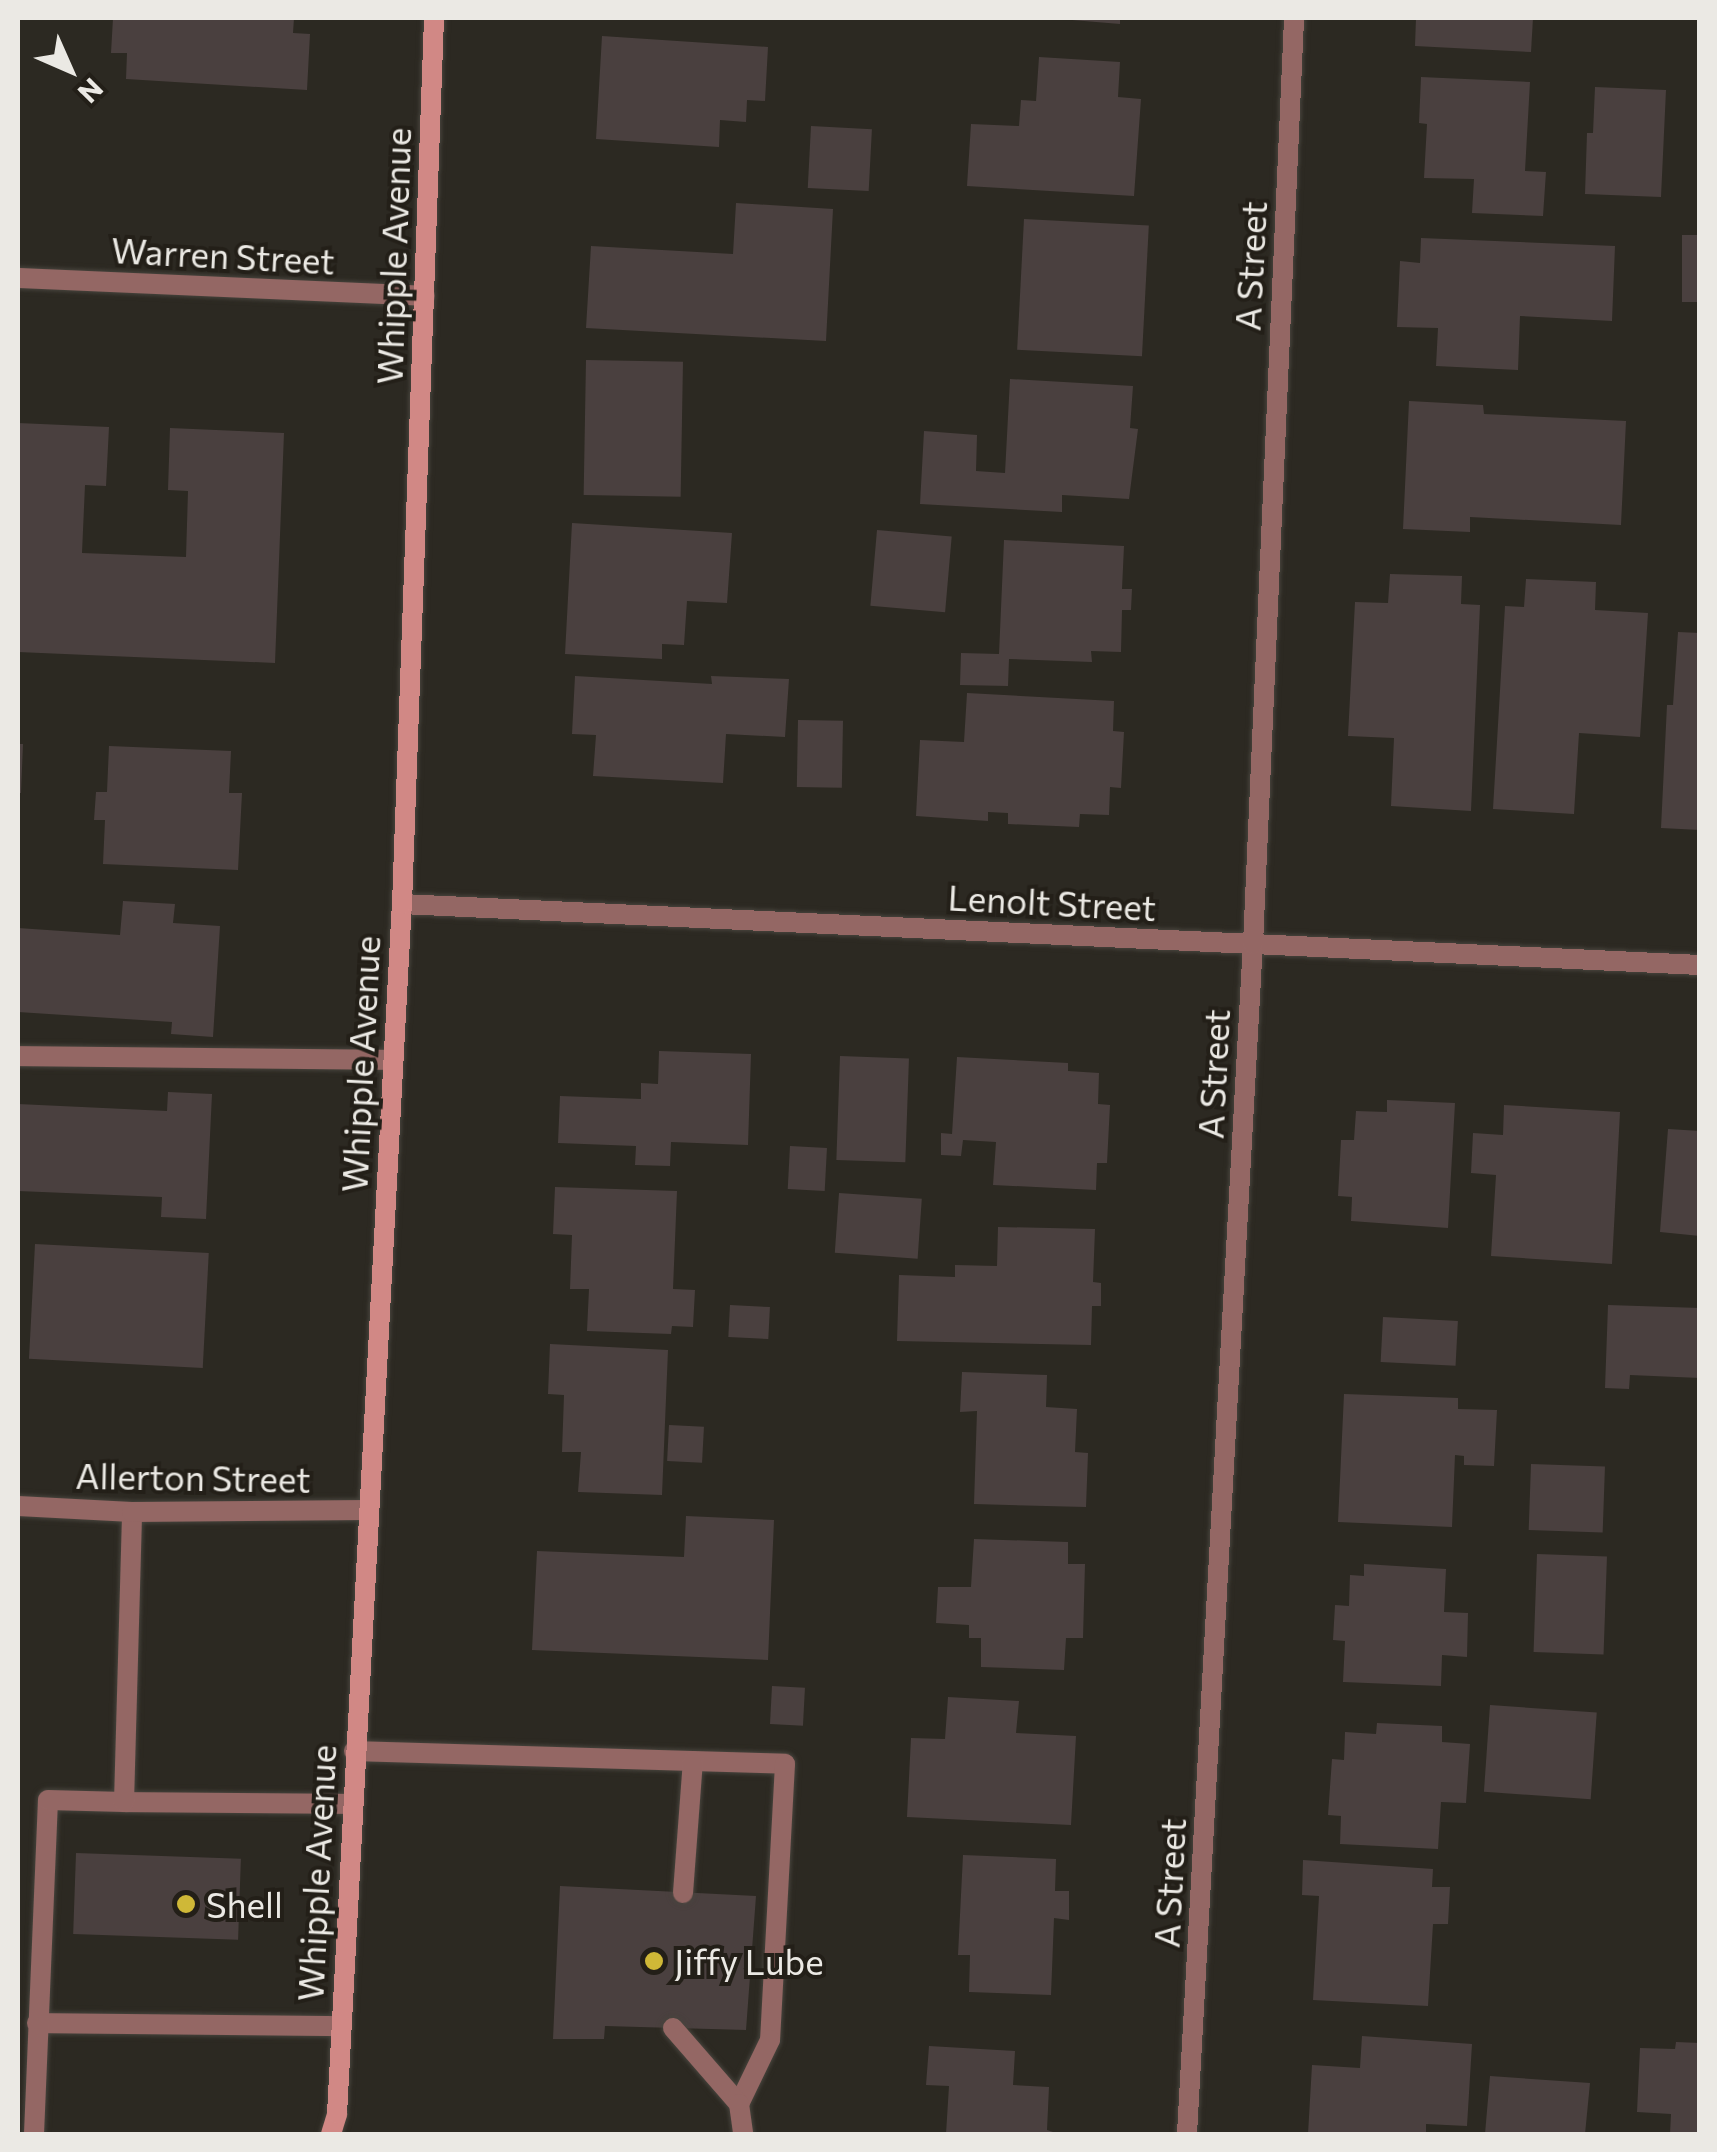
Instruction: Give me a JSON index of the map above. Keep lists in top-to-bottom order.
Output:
{
  "streets": {
    "main road": ["Whipple Avenue"],
    "street": [
      "Warren Street",
      "A Street",
      "Lenolt Street",
      "Allerton Street"
    ]
  },
  "crossings": [
    ["Warren Street", "Whipple Avenue"],
    ["Whipple Avenue", "Lenolt Street"],
    ["Whipple Avenue", "Allerton Street"],
    ["A Street", "Lenolt Street"]
  ],
  "places": ["Shell", "Jiffy Lube"],
  "north": "bottom right"
}
